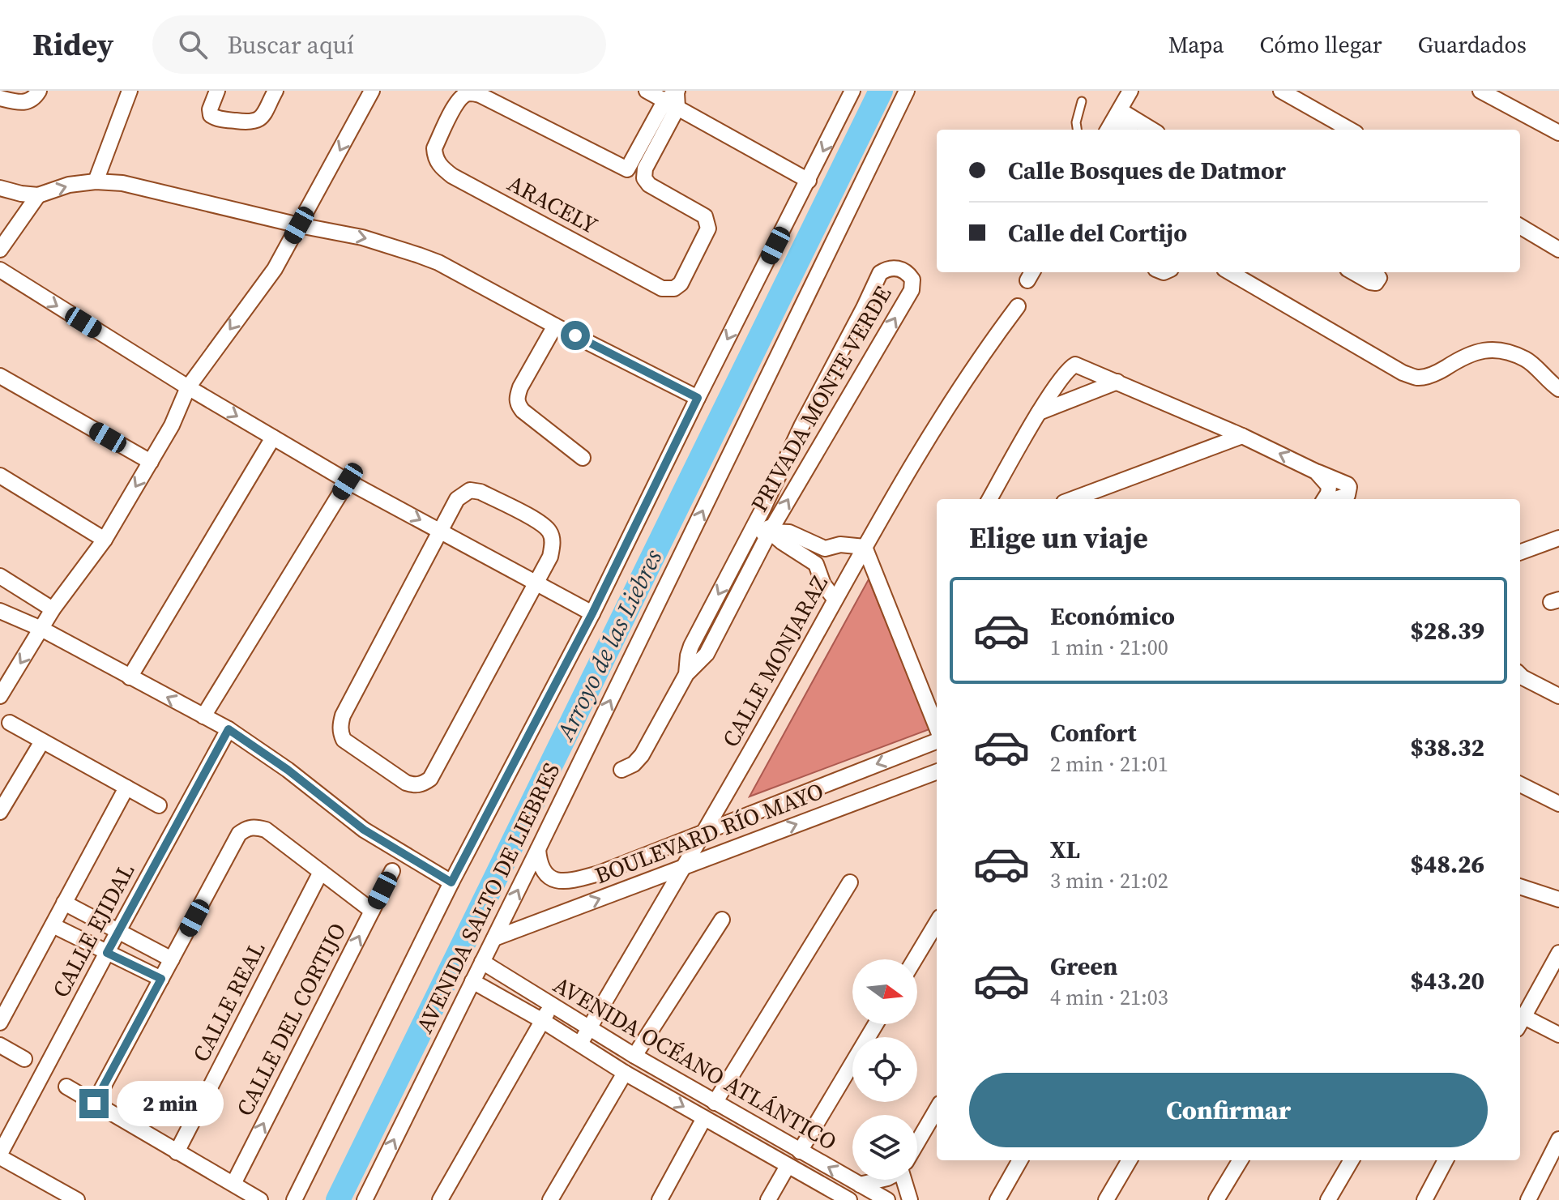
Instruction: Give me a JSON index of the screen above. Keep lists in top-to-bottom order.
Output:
{
  "streets": {
    "street": [
      "ARACELY",
      "PRIVADA MONTE VERDE",
      "CALLE MONJARAZ",
      "BOULEVARD RÍO MAYO",
      "AVENIDA SALTO DE LIEBRES",
      "CALLE EJIDAL",
      "CALLE REAL",
      "CALLE DEL CORTIJO",
      "AVENIDA OCÉANO ATLÁNTICO"
    ]
  },
  "crossings": [
    ["PRIVADA MONTE VERDE", "CALLE MONJARAZ"],
    ["CALLE MONJARAZ", "BOULEVARD RÍO MAYO"],
    ["CALLE MONJARAZ", "AVENIDA OCÉANO ATLÁNTICO"],
    ["BOULEVARD RÍO MAYO", "AVENIDA SALTO DE LIEBRES"],
    ["AVENIDA SALTO DE LIEBRES", "AVENIDA OCÉANO ATLÁNTICO"],
    ["CALLE REAL", "CALLE DEL CORTIJO"]
  ],
  "water": ["Arroyo de las Liebres"],
  "north": "right",
  "page": {
    "header": "Ridey",
    "search": "Buscar aquí",
    "nav": ["Mapa", "Cómo llegar", "Guardados"],
    "banner": ["Calle Bosques de Datmor", "Calle del Cortijo"],
    "heading": "Elige un viaje",
    "list": [
      {
        "name": "Económico",
        "note": "1 min · 21:00",
        "value": "$28.39"
      },
      {
        "name": "Confort",
        "note": "2 min · 21:01",
        "value": "$38.32"
      },
      {
        "name": "XL",
        "note": "3 min · 21:02",
        "value": "$48.26"
      },
      {
        "name": "Green",
        "note": "4 min · 21:03",
        "value": "$43.20"
      }
    ],
    "buttons": "Confirmar",
    "bubble": "2 min"
  }
}
